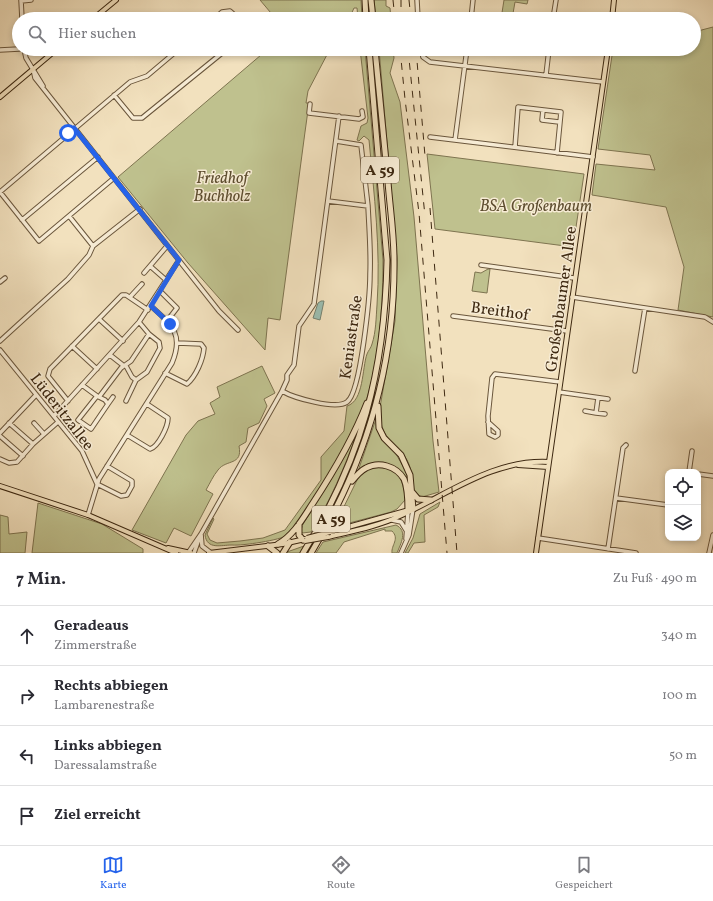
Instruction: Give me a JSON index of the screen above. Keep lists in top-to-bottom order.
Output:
{
  "streets": {
    "highway": ["A 59"],
    "main road": ["Großenbaumer Allee"],
    "street": ["Breithof", "Keniastraße", "Lüderitzallee"]
  },
  "crossings": [
    ["Großenbaumer Allee", "Breithof"]
  ],
  "parks": ["Friedhof Buchholz", "BSA Großenbaum"],
  "page": {
    "search": "Hier suchen",
    "heading": ["7 Min.", "Zu Fuß · 490 m"],
    "list": [
      ["Geradeaus", "Zimmerstraße", "340 m"],
      ["Rechts abbiegen", "Lambarenestraße", "100 m"],
      ["Links abbiegen", "Daressalamstraße", "50 m"],
      "Ziel erreicht"
    ],
    "nav": ["Karte", "Route", "Gespeichert"]
  }
}
